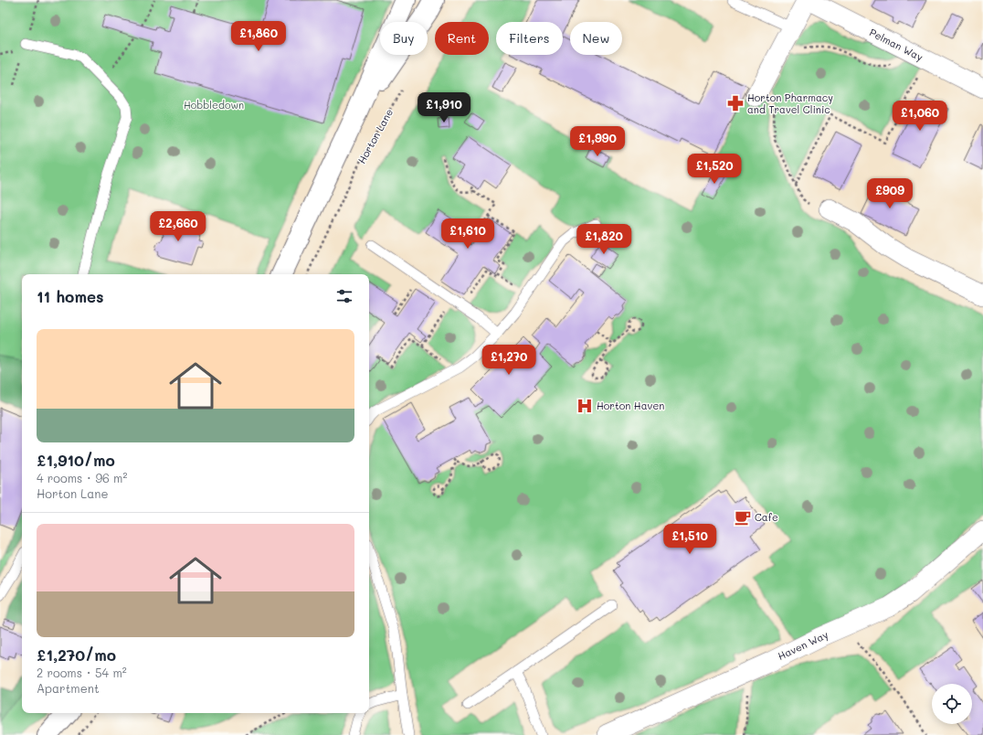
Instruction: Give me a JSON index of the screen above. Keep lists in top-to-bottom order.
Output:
{
  "streets": {
    "street": ["Pelman Way", "Haven Way"],
    "path": ["Horton Lane"]
  },
  "parks": ["Hobbledown"],
  "places": {
    "pharmacy": ["Horton Pharmacy and Travel Clinic"],
    "hospital": ["Horton Haven"],
    "cafe": ["Cafe"]
  },
  "page": {
    "price": [
      "£1,860",
      "£1,910",
      "£1,060",
      "£1,990",
      "£1,520",
      "£909",
      "£2,660",
      "£1,610",
      "£1,820",
      "£1,270",
      "£1,510"
    ],
    "chip": [
      "Buy",
      "Rent",
      "Filters",
      "New"
    ],
    "heading": "11 homes",
    "list": [
      {
        "name": "£1,910/mo",
        "note": "4 rooms · 96 m² · Horton Lane"
      },
      {
        "name": "£1,270/mo",
        "note": "2 rooms · 54 m² · Apartment"
      }
    ]
  }
}
